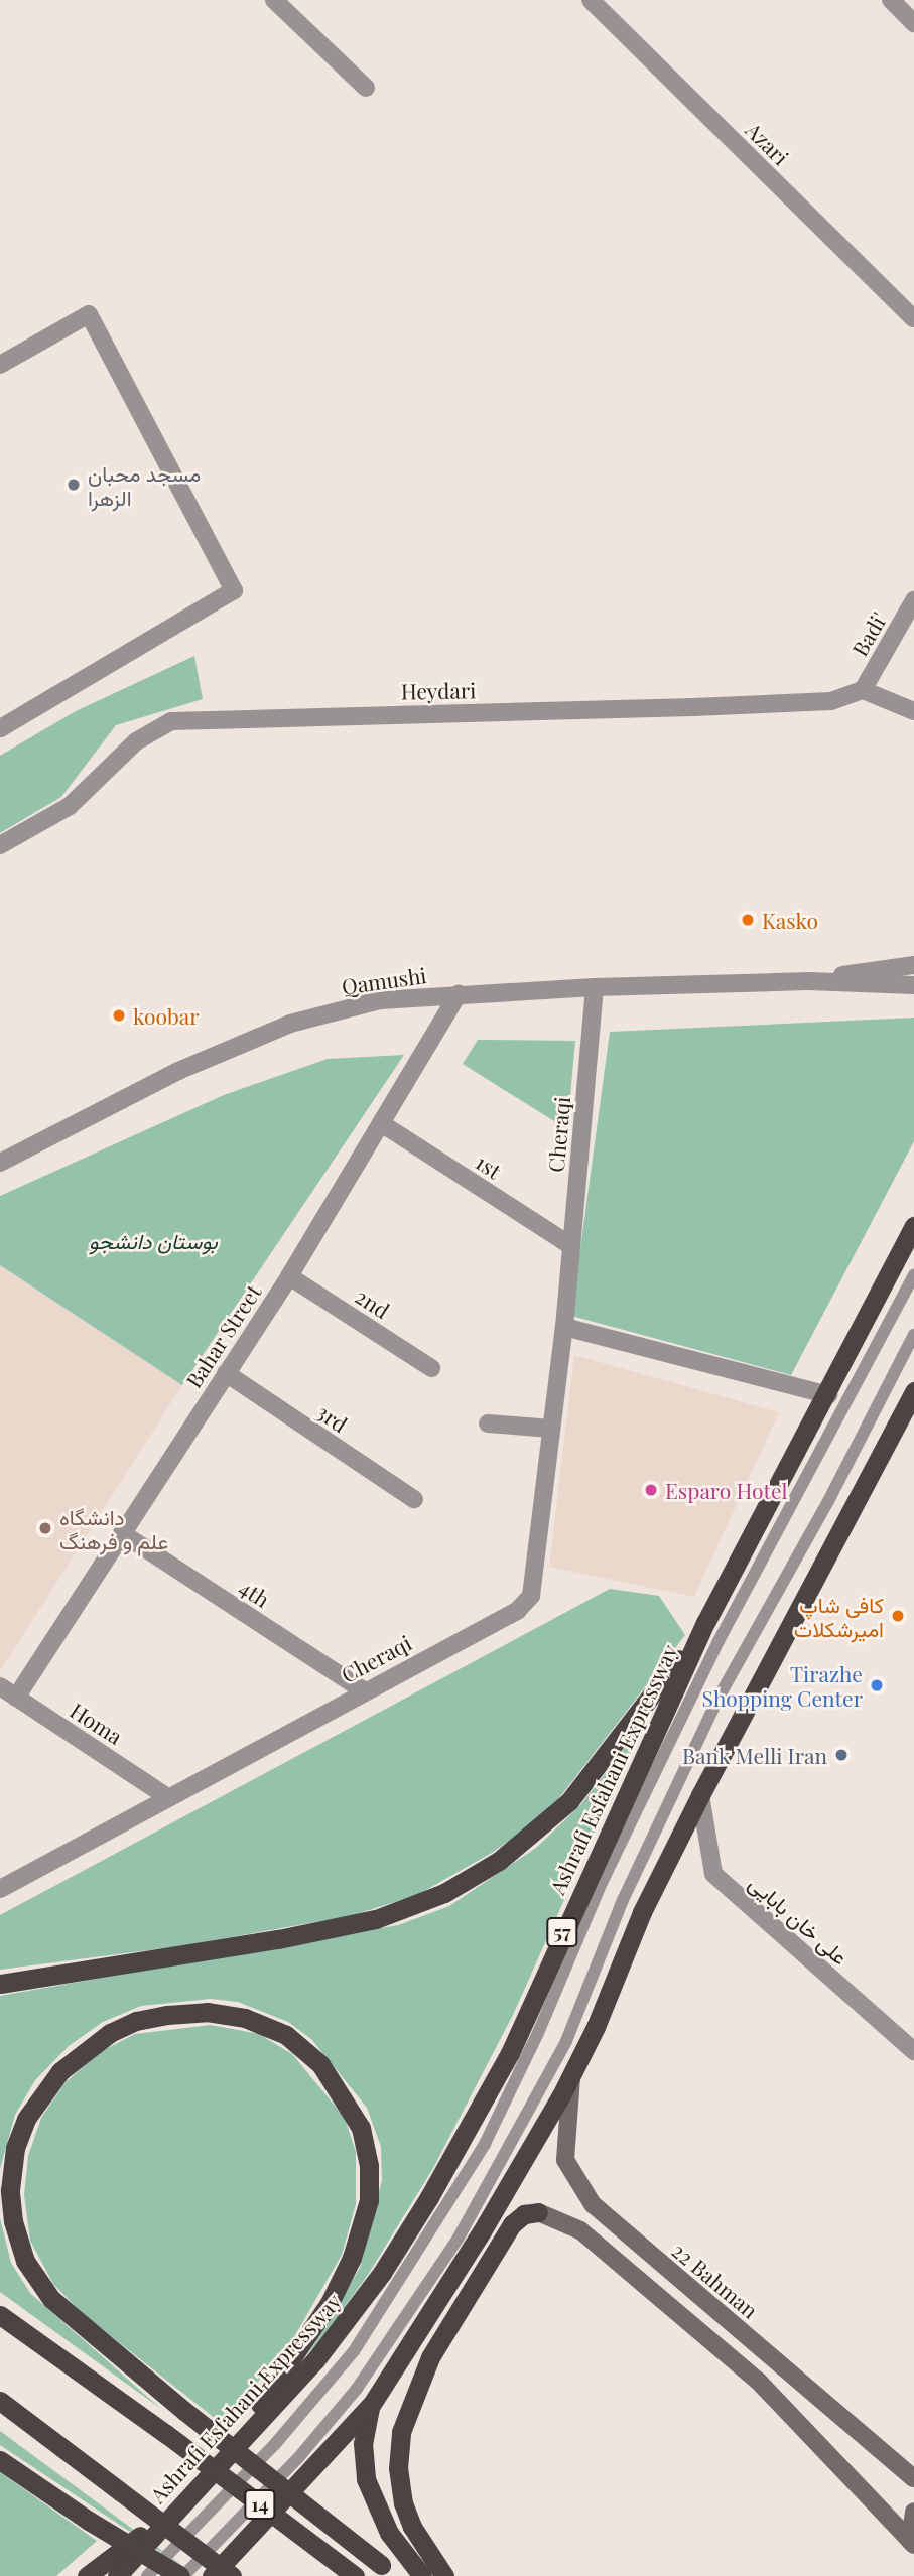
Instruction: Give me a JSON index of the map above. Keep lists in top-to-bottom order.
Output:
{
  "streets": {
    "highway": ["Ashrafi Esfahani Expressway", "57", "14"],
    "main road": ["22 Bahman"],
    "street": [
      "Azari",
      "Badi'",
      "Heydari",
      "Qamushi",
      "Cheraqi",
      "1st",
      "2nd",
      "Bahar Street",
      "3rd",
      "4th",
      "Homa",
      "علی خان بابایی"
    ]
  },
  "crossings": [
    ["Badi'", "Heydari"],
    ["Qamushi", "Cheraqi"],
    ["Qamushi", "Bahar Street"],
    ["Cheraqi", "1st"],
    ["Cheraqi", "4th"],
    ["Cheraqi", "Homa"],
    ["1st", "Bahar Street"],
    ["2nd", "Bahar Street"],
    ["Bahar Street", "3rd"],
    ["Bahar Street", "4th"],
    ["Bahar Street", "Homa"]
  ],
  "parks": ["بوستان دانشجو"],
  "places": [
    "مسجد محبان الزهرا",
    "Kasko",
    "koobar",
    "Esparo Hotel",
    "دانشگاه علم و فرهنگ",
    "کافی شاپ امیرشکلات",
    "Tirazhe Shopping Center",
    "Bank Melli Iran"
  ]
}
